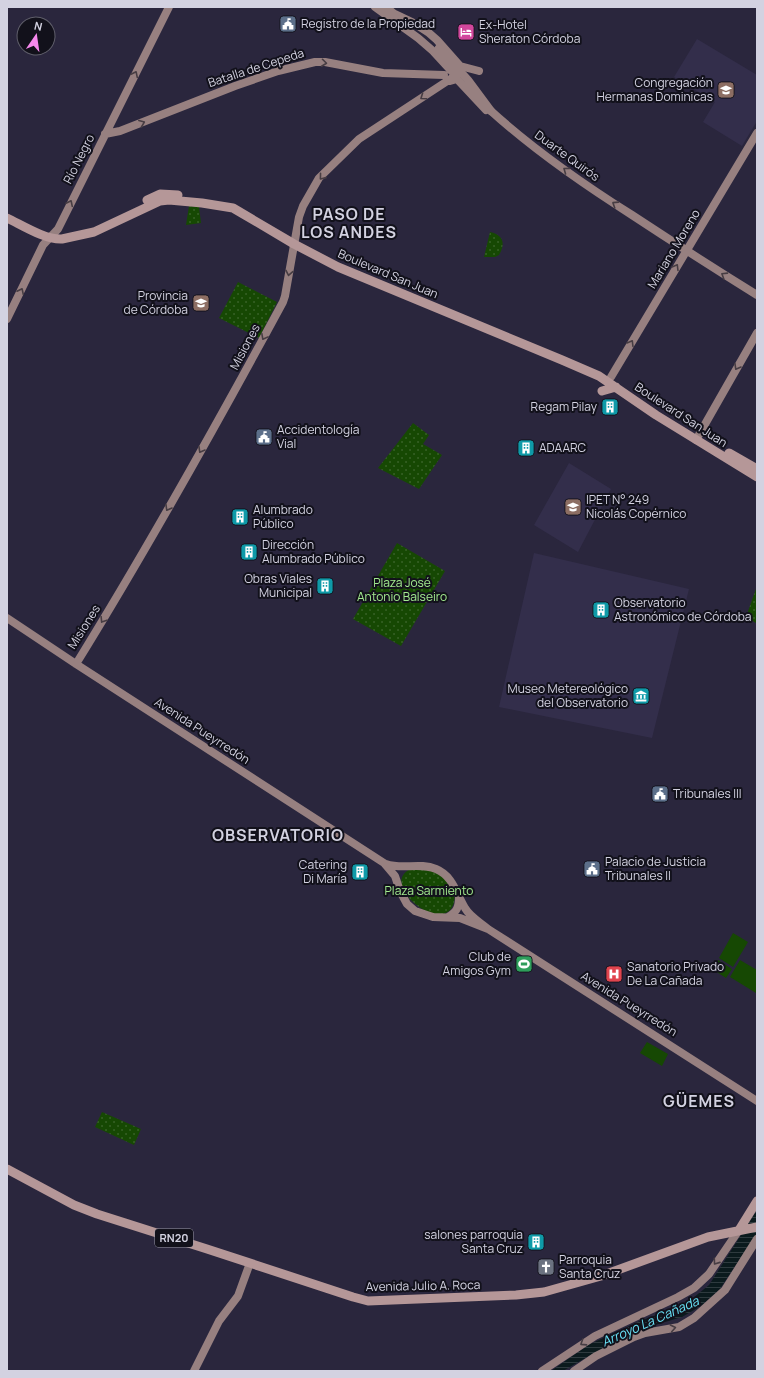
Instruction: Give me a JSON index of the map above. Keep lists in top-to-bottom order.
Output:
{
  "streets": {
    "main road": [
      "Batalla de Cepeda",
      "Duarte Quirós",
      "Río Negro",
      "Mariano Moreno",
      "Boulevard San Juan",
      "Misiones",
      "Avenida Pueyrredón",
      "RN20",
      "Avenida Julio A. Roca"
    ]
  },
  "crossings": [
    ["Batalla de Cepeda", "Río Negro"],
    ["Batalla de Cepeda", "Misiones"],
    ["Duarte Quirós", "Mariano Moreno"],
    ["Río Negro", "Boulevard San Juan"],
    ["Mariano Moreno", "Boulevard San Juan"],
    ["Boulevard San Juan", "Misiones"],
    ["Misiones", "Avenida Pueyrredón"]
  ],
  "one_way": [
    "Batalla de Cepeda",
    "Duarte Quirós",
    "Río Negro",
    "Mariano Moreno",
    "Misiones"
  ],
  "districts": ["PASO DE LOS ANDES", "OBSERVATORIO", "GÜEMES"],
  "water": ["Arroyo La Cañada"],
  "parks": ["Plaza José Antonio Balseiro", "Plaza Sarmiento"],
  "places": {
    "public building": [
      "Registro de la Propiedad",
      "Accidentología Vial",
      "Tribunales III",
      "Palacio de Justicia Tribunales II"
    ],
    "hotel": ["Ex-Hotel Sheraton Córdoba"],
    "school or university": ["Congregación Hermanas Dominicas", "Provincia de Córdoba", "IPET N° 249 Nicolás Copérnico"],
    "building": [
      "Regam Pilay",
      "ADAARC",
      "Alumbrado Público",
      "Dirección Alumbrado Público",
      "Obras Viales Municipal",
      "Observatorio Astronómico de Córdoba",
      "Catering Di María",
      "salones parroquia Santa Cruz"
    ],
    "museum": ["Museo Metereológico del Observatorio"],
    "sports": ["Club de Amigos Gym"],
    "hospital": ["Sanatorio Privado De La Cañada"],
    "church": ["Parroquia Santa Cruz"]
  },
  "north": "top"
}
